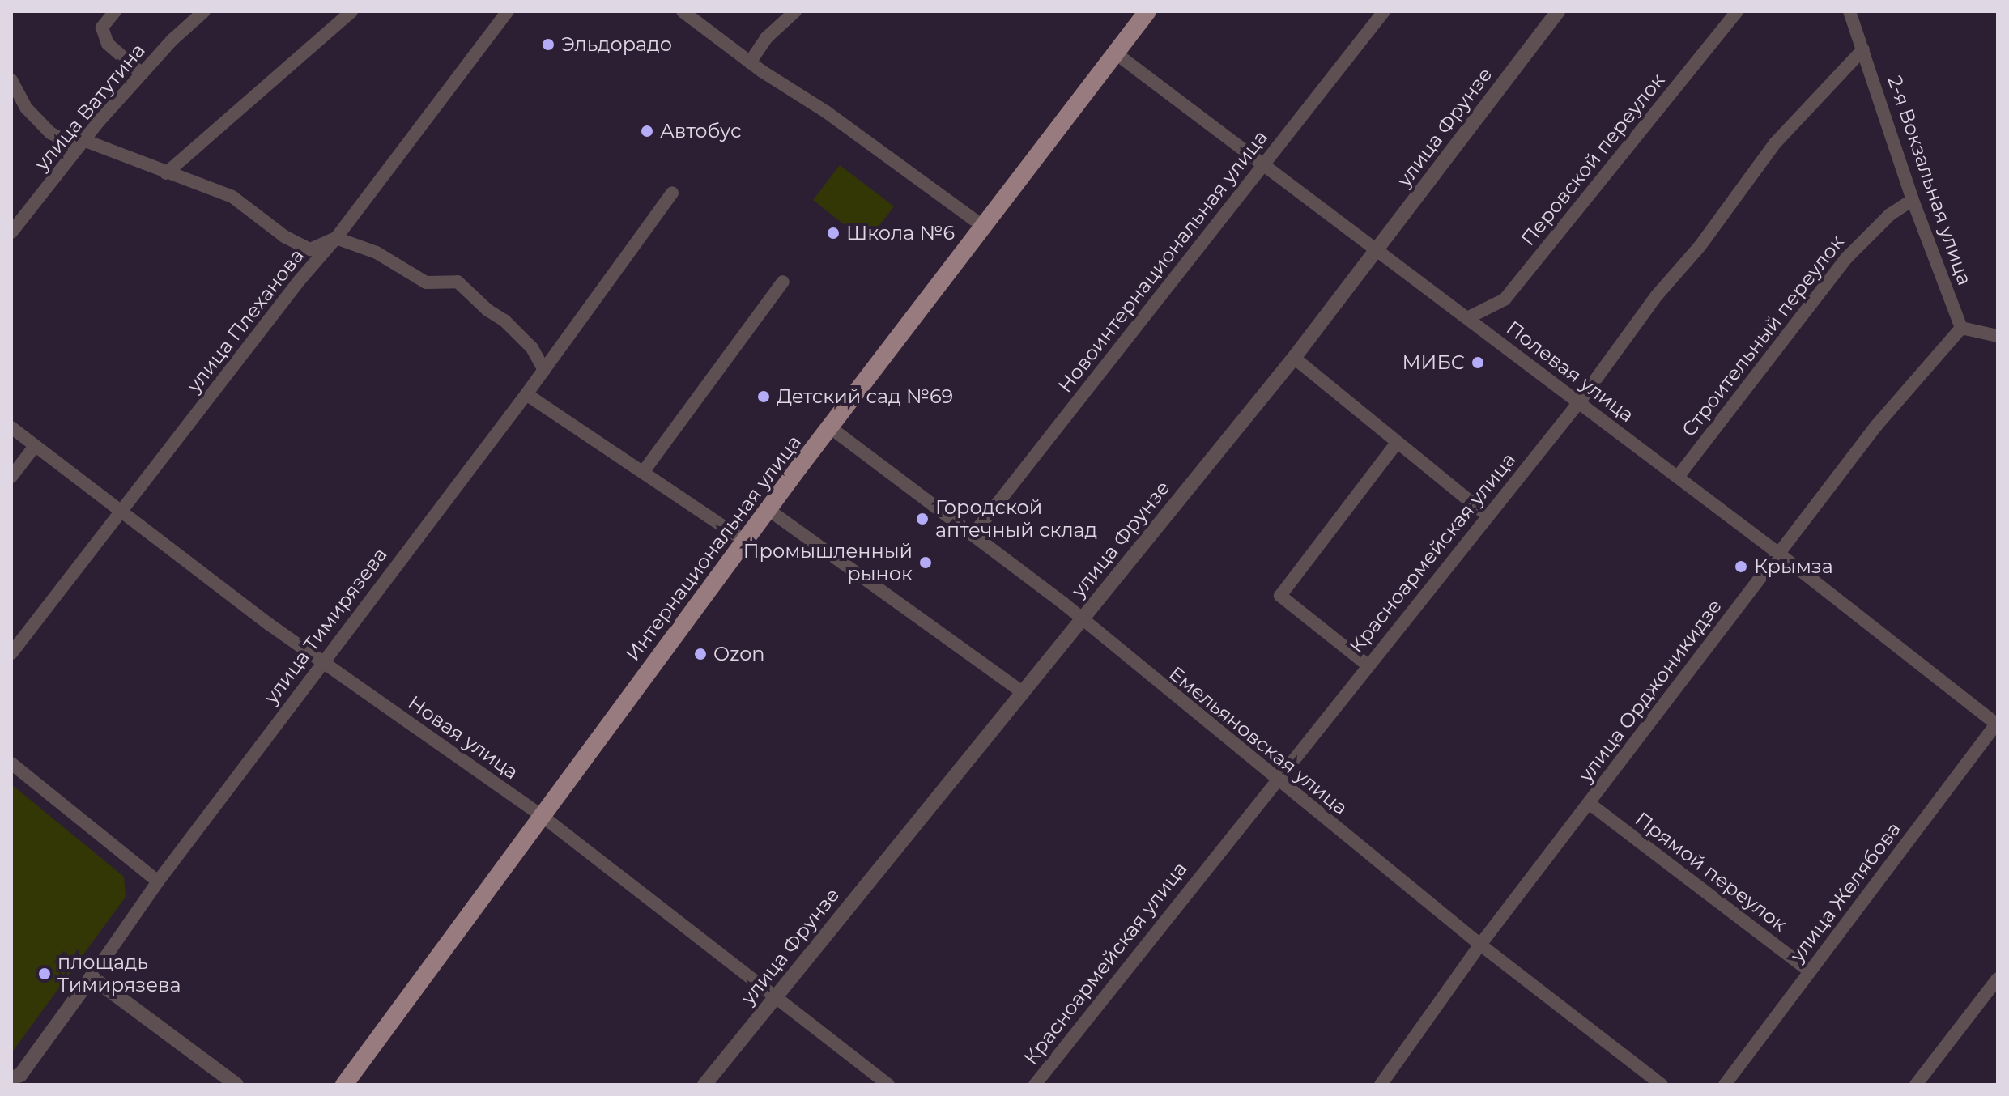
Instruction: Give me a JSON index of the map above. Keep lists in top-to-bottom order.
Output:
{
  "streets": {
    "main road": ["Интернациональная улица"],
    "street": [
      "улица Ватутина",
      "улица Фрунзе",
      "Перовской переулок",
      "2-я Вокзальная улица",
      "Новоинтернациональная улица",
      "улица Плеханова",
      "Строительный переулок",
      "Полевая улица",
      "Красноармейская улица",
      "улица Тимирязева",
      "улица Орджоникидзе",
      "Новая улица",
      "Емельяновская улица",
      "Прямой переулок",
      "улица Желябова"
    ]
  },
  "crossings": [
    ["улица Фрунзе", "Полевая улица"],
    ["улица Фрунзе", "Новая улица"],
    ["улица Фрунзе", "Емельяновская улица"],
    ["Перовской переулок", "Полевая улица"],
    ["2-я Вокзальная улица", "Строительный переулок"],
    ["2-я Вокзальная улица", "Красноармейская улица"],
    ["2-я Вокзальная улица", "улица Орджоникидзе"],
    ["Новоинтернациональная улица", "Полевая улица"],
    ["Новоинтернациональная улица", "Емельяновская улица"],
    ["улица Плеханова", "Новая улица"],
    ["Строительный переулок", "Полевая улица"],
    ["Полевая улица", "Интернациональная улица"],
    ["Полевая улица", "Красноармейская улица"],
    ["Полевая улица", "улица Орджоникидзе"],
    ["Полевая улица", "улица Желябова"],
    ["Интернациональная улица", "Новая улица"],
    ["Интернациональная улица", "Емельяновская улица"],
    ["Красноармейская улица", "Емельяновская улица"],
    ["улица Тимирязева", "Новая улица"],
    ["улица Орджоникидзе", "Емельяновская улица"],
    ["улица Орджоникидзе", "Прямой переулок"],
    ["Прямой переулок", "улица Желябова"]
  ],
  "places": [
    "Эльдорадо",
    "Автобус",
    "Школа №6",
    "МИБС",
    "Детский сад №69",
    "Городской аптечный склад",
    "Промышленный рынок",
    "Крымза",
    "Ozon",
    "площадь Тимирязева"
  ]
}
